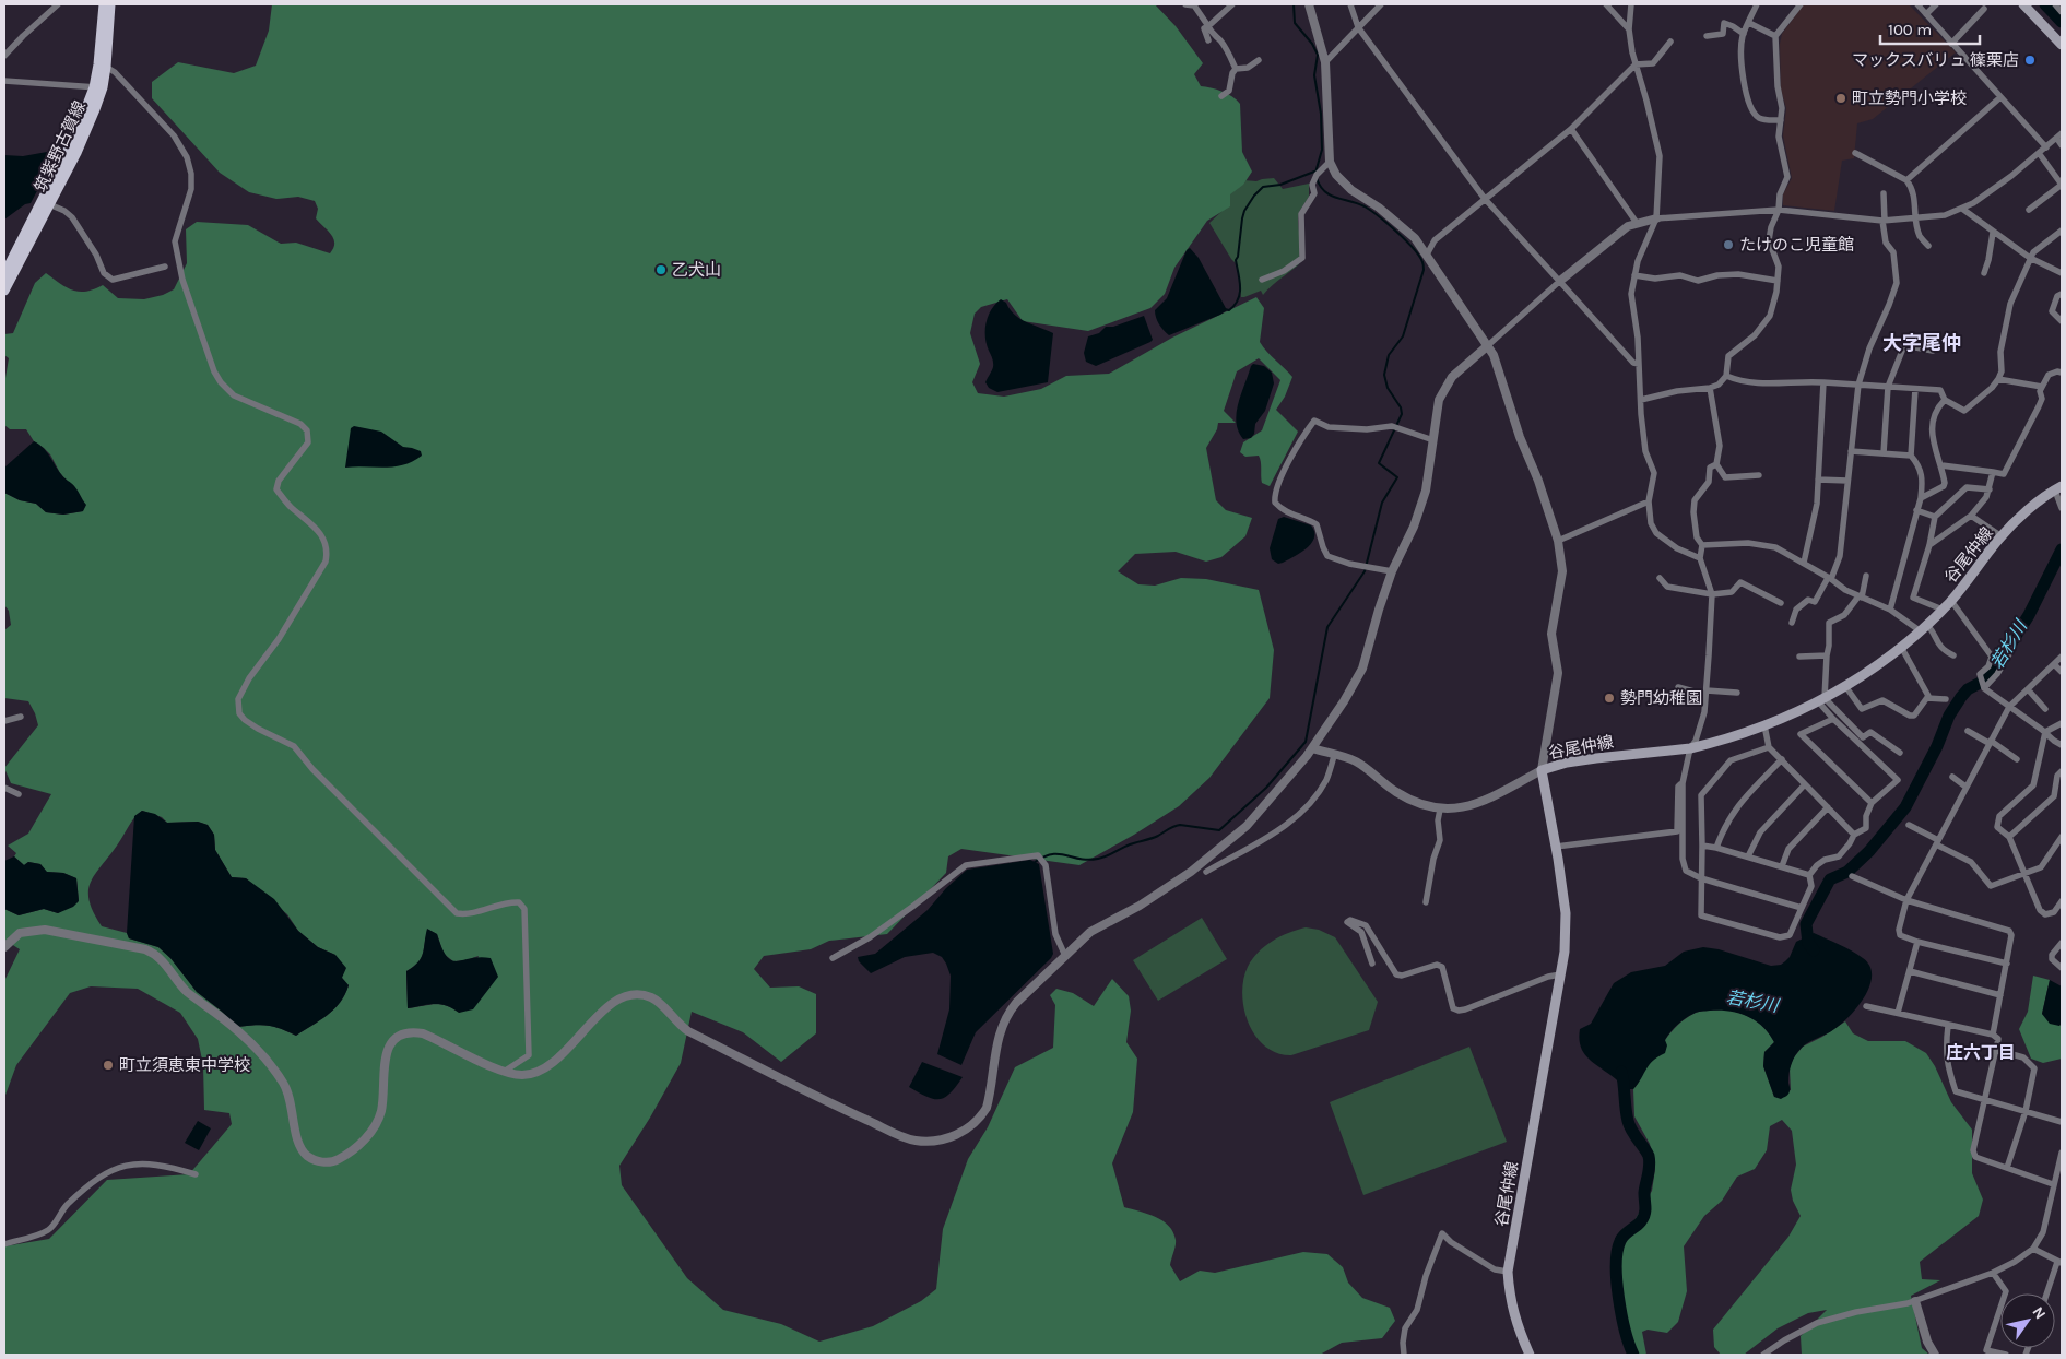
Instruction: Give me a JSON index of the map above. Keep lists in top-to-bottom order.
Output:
{
  "streets": {
    "main road": ["筑紫野古賀線", "谷尾仲線"]
  },
  "districts": ["大字尾仲", "庄六丁目"],
  "water": ["若杉川"],
  "places": [
    "マックスバリュ 篠栗店",
    "町立勢門小学校",
    "たけのこ児童館",
    "乙犬山",
    "勢門幼稚園",
    "町立須恵東中学校"
  ],
  "scale_bar": "100 m",
  "north": "top right"
}
